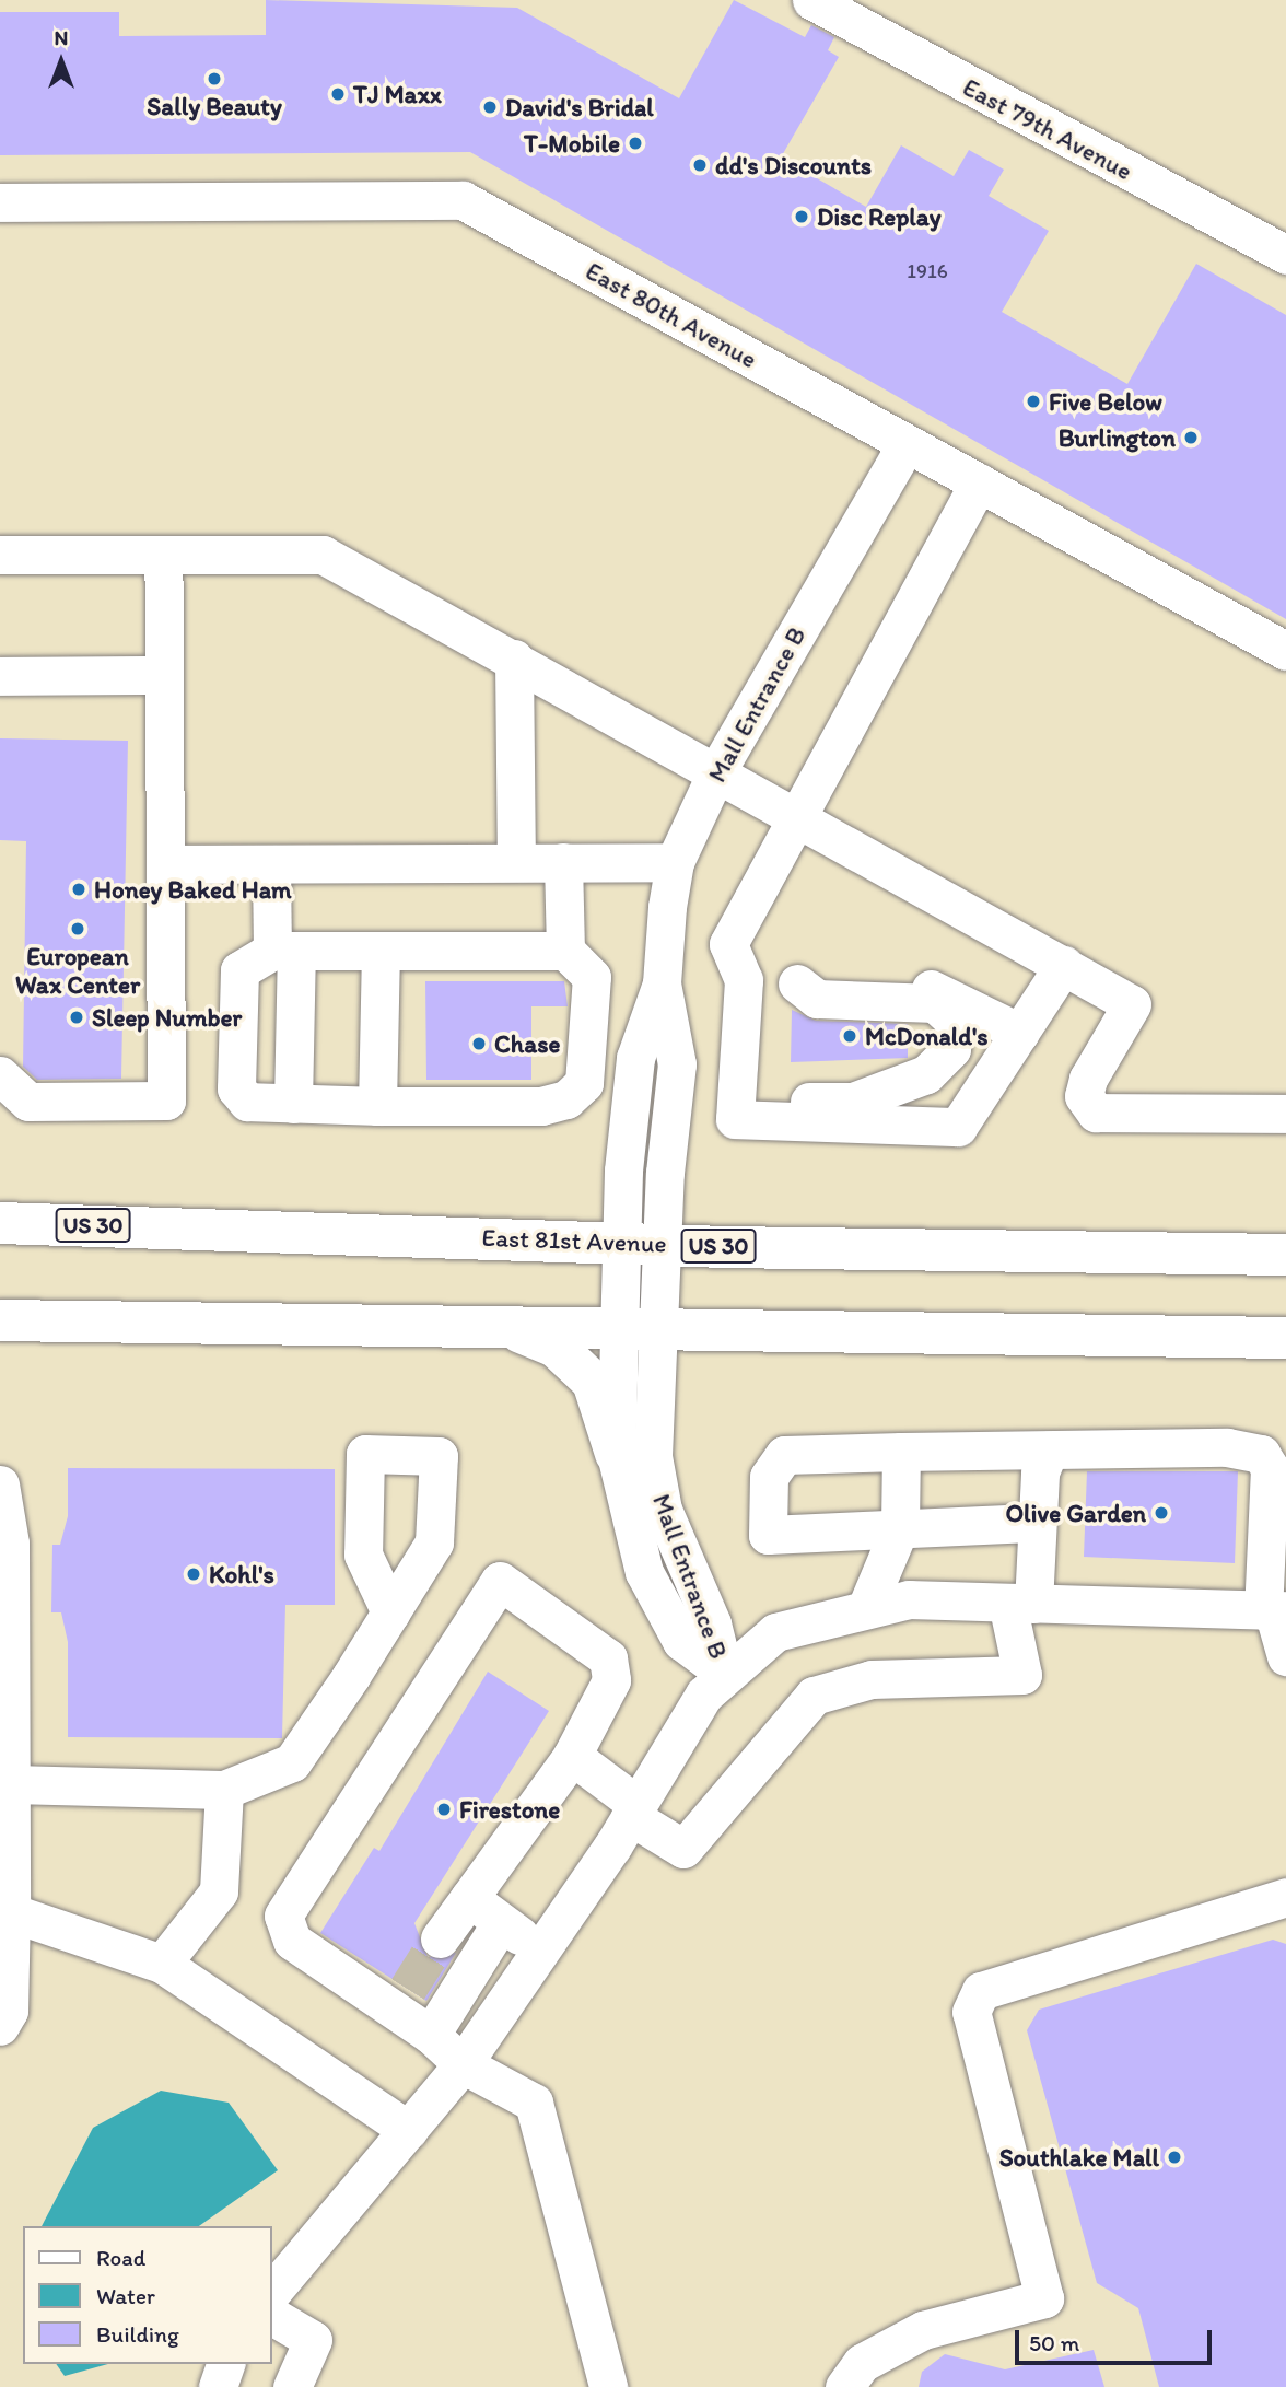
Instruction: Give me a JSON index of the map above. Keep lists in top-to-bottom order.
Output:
{
  "streets": {
    "highway": ["US 30", "East 81st Avenue"],
    "lane": ["East 79th Avenue", "East 80th Avenue", "Mall Entrance B"]
  },
  "crossings": [
    ["East 80th Avenue", "Mall Entrance B"],
    ["Mall Entrance B", "East 81st Avenue"]
  ],
  "places": [
    "Sally Beauty",
    "TJ Maxx",
    "David's Bridal",
    "T-Mobile",
    "dd's Discounts",
    "Disc Replay",
    "Five Below",
    "Burlington",
    "Honey Baked Ham",
    "European Wax Center",
    "Sleep Number",
    "McDonald's",
    "Chase",
    "Olive Garden",
    "Kohl's",
    "Firestone",
    "Southlake Mall"
  ],
  "house_numbers": ["1916"],
  "legend": ["Road", "Water", "Building"],
  "scale_bar": "50 m",
  "north": "top"
}
